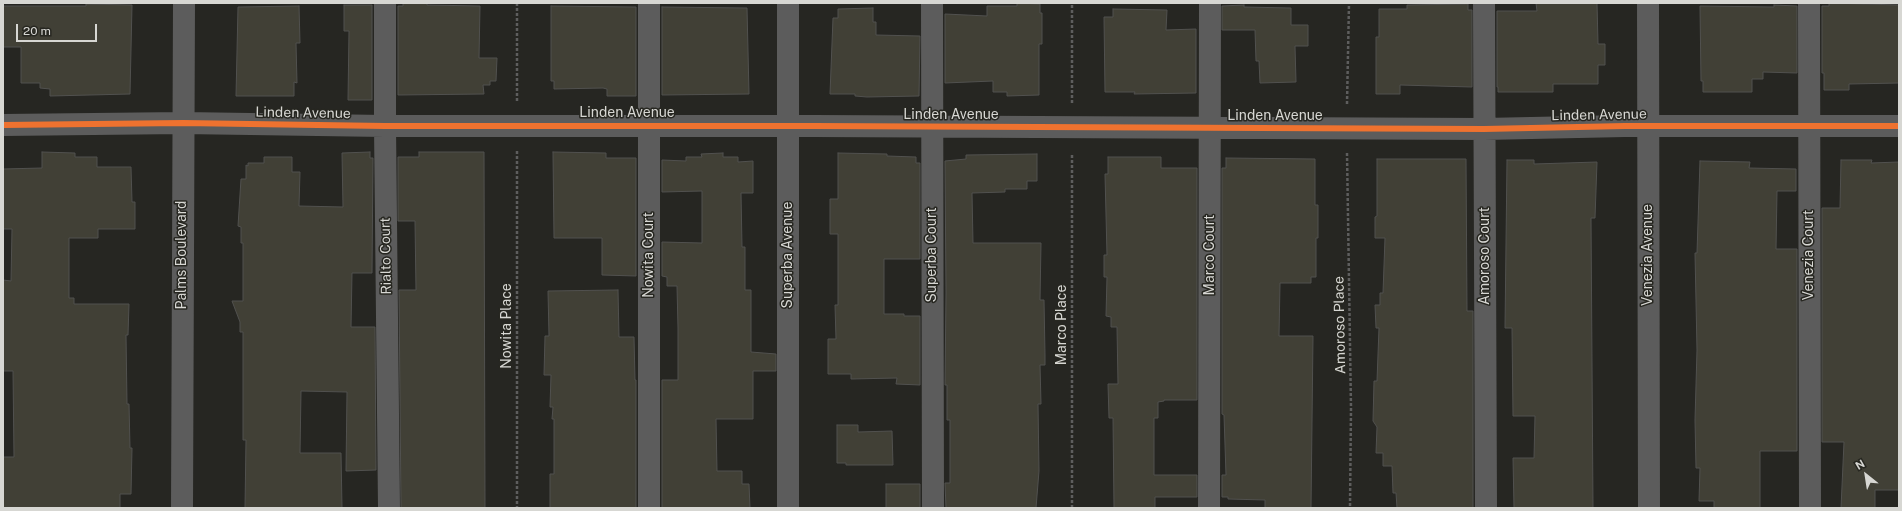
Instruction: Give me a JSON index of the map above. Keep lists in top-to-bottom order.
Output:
{
  "streets": {
    "street": [
      "Linden Avenue",
      "Palms Boulevard",
      "Nowita Court",
      "Superba Avenue",
      "Superba Court",
      "Marco Court",
      "Venezia Avenue",
      "Venezia Court",
      "Rialto Court",
      "Amoroso Court"
    ],
    "path": ["Marco Place", "Amoroso Place", "Nowita Place"]
  },
  "crossings": [
    ["Linden Avenue", "Palms Boulevard"],
    ["Linden Avenue", "Nowita Court"],
    ["Linden Avenue", "Superba Avenue"],
    ["Linden Avenue", "Superba Court"],
    ["Linden Avenue", "Marco Court"],
    ["Linden Avenue", "Venezia Avenue"],
    ["Linden Avenue", "Venezia Court"],
    ["Linden Avenue", "Rialto Court"],
    ["Linden Avenue", "Amoroso Court"]
  ],
  "scale_bar": "20 m",
  "north": "top left"
}
